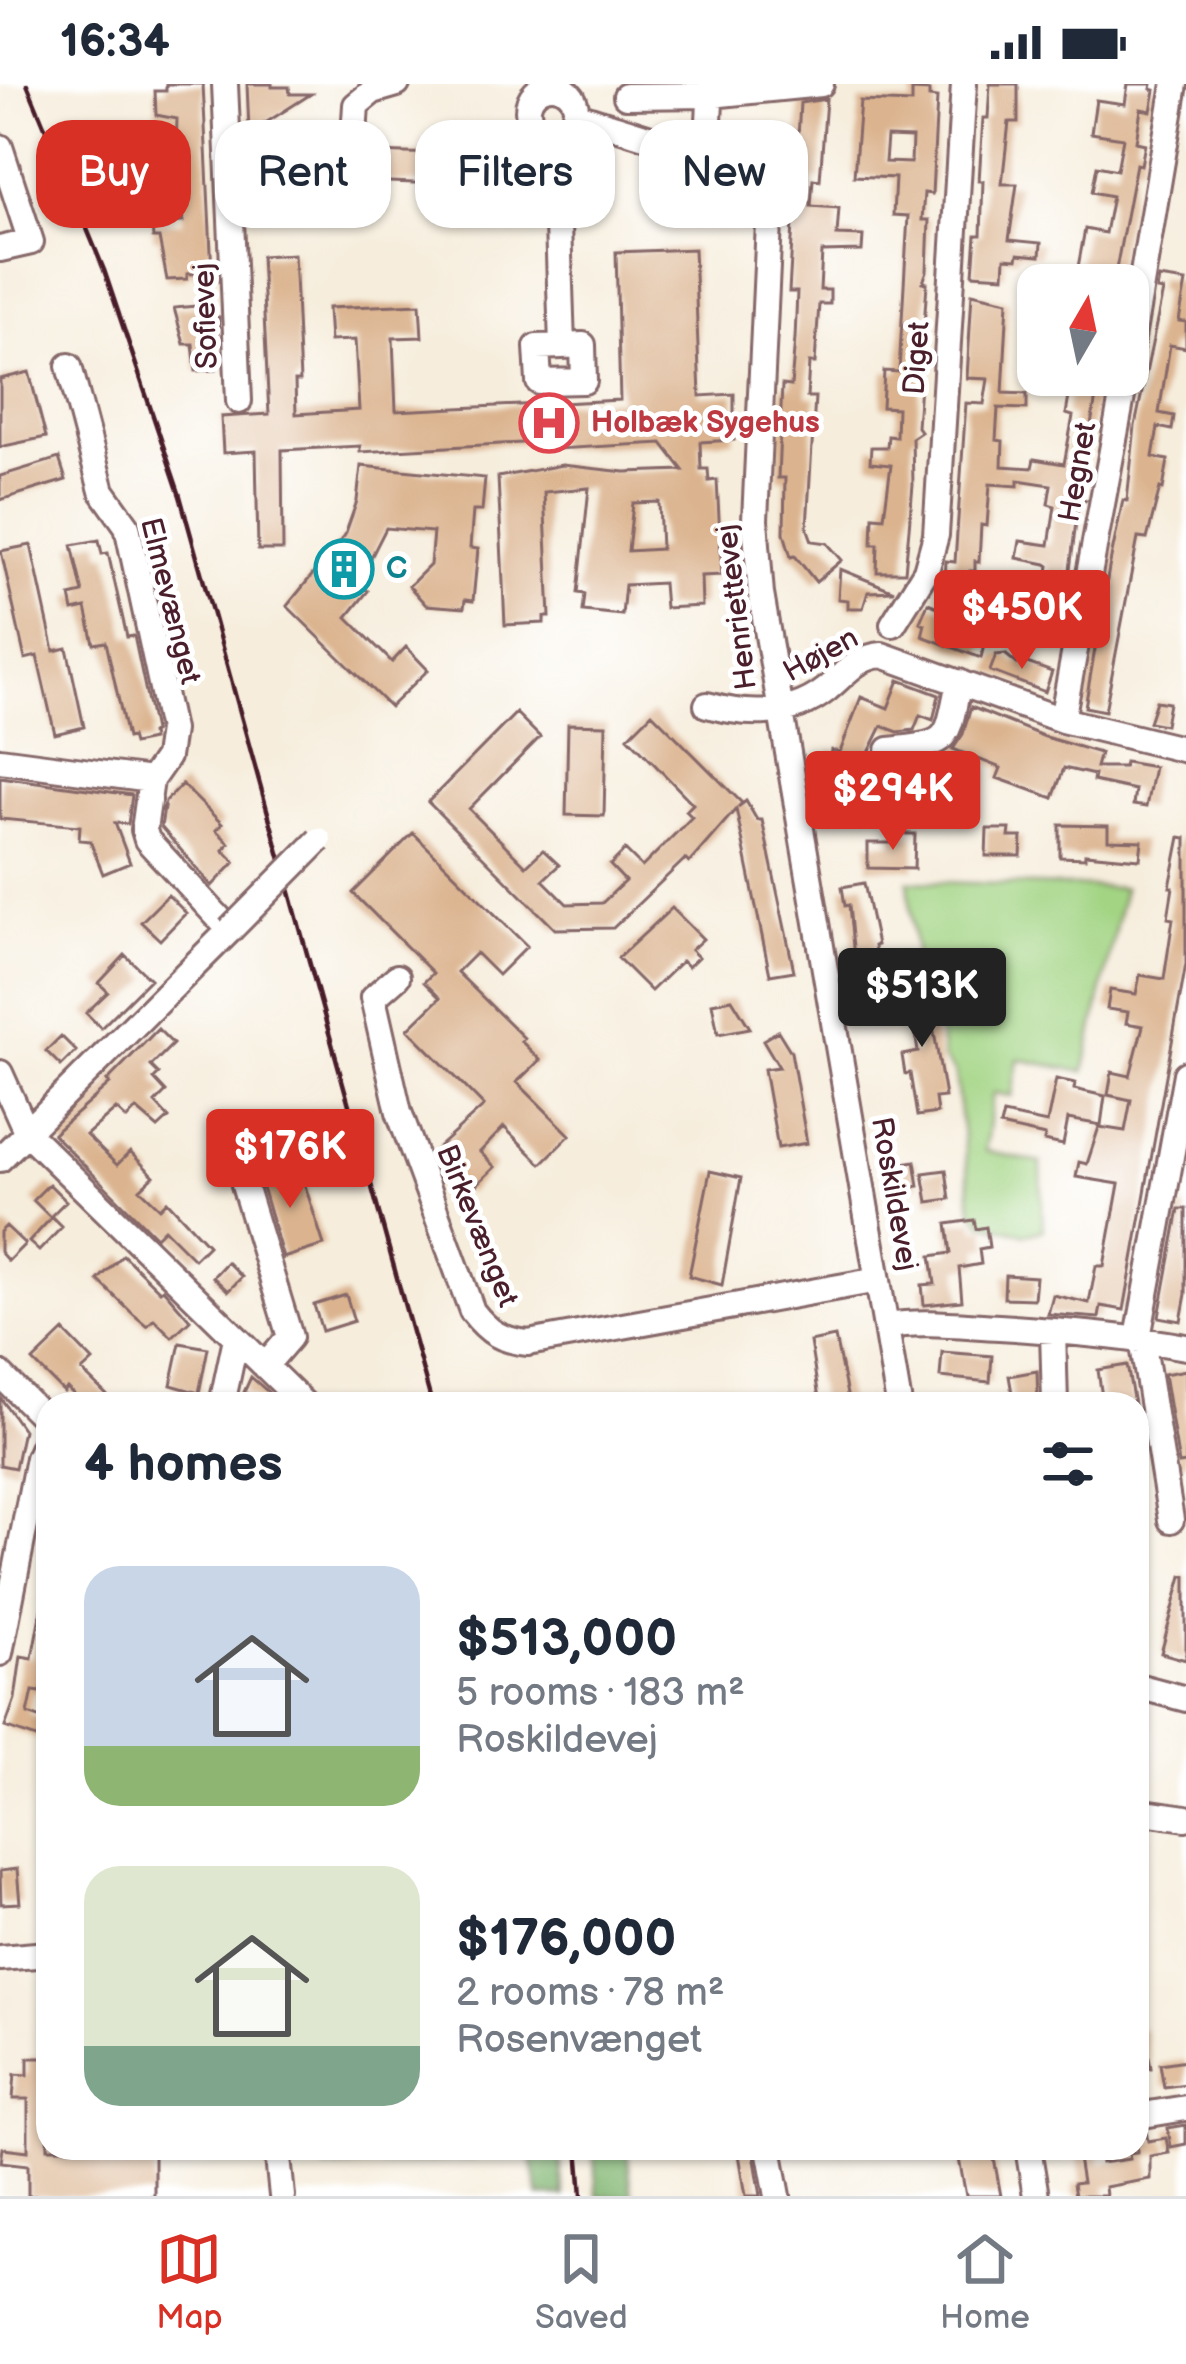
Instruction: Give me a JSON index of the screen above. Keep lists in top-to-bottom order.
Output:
{
  "streets": {
    "street": [
      "Sofievej",
      "Diget",
      "Hegnet",
      "Elmevænget",
      "Henriettevej",
      "Højen",
      "Roskildevej",
      "Birkevænget"
    ]
  },
  "crossings": [
    ["Hegnet", "Højen"],
    ["Henriettevej", "Højen"],
    ["Henriettevej", "Roskildevej"],
    ["Højen", "Roskildevej"],
    ["Roskildevej", "Birkevænget"]
  ],
  "places": {
    "hospital": ["Holbæk Sygehus"],
    "building": ["C"]
  },
  "north": "top",
  "page": {
    "status": "16:34",
    "chip": [
      "Buy",
      "Rent",
      "Filters",
      "New"
    ],
    "price": [
      "$450K",
      "$294K",
      "$513K",
      "$176K"
    ],
    "heading": "4 homes",
    "list": [
      {
        "name": "$513,000",
        "note": "5 rooms · 183 m² · Roskildevej"
      },
      {
        "name": "$176,000",
        "note": "2 rooms · 78 m² · Rosenvænget"
      }
    ],
    "tabs": ["Map", "Saved", "Home"]
  }
}
